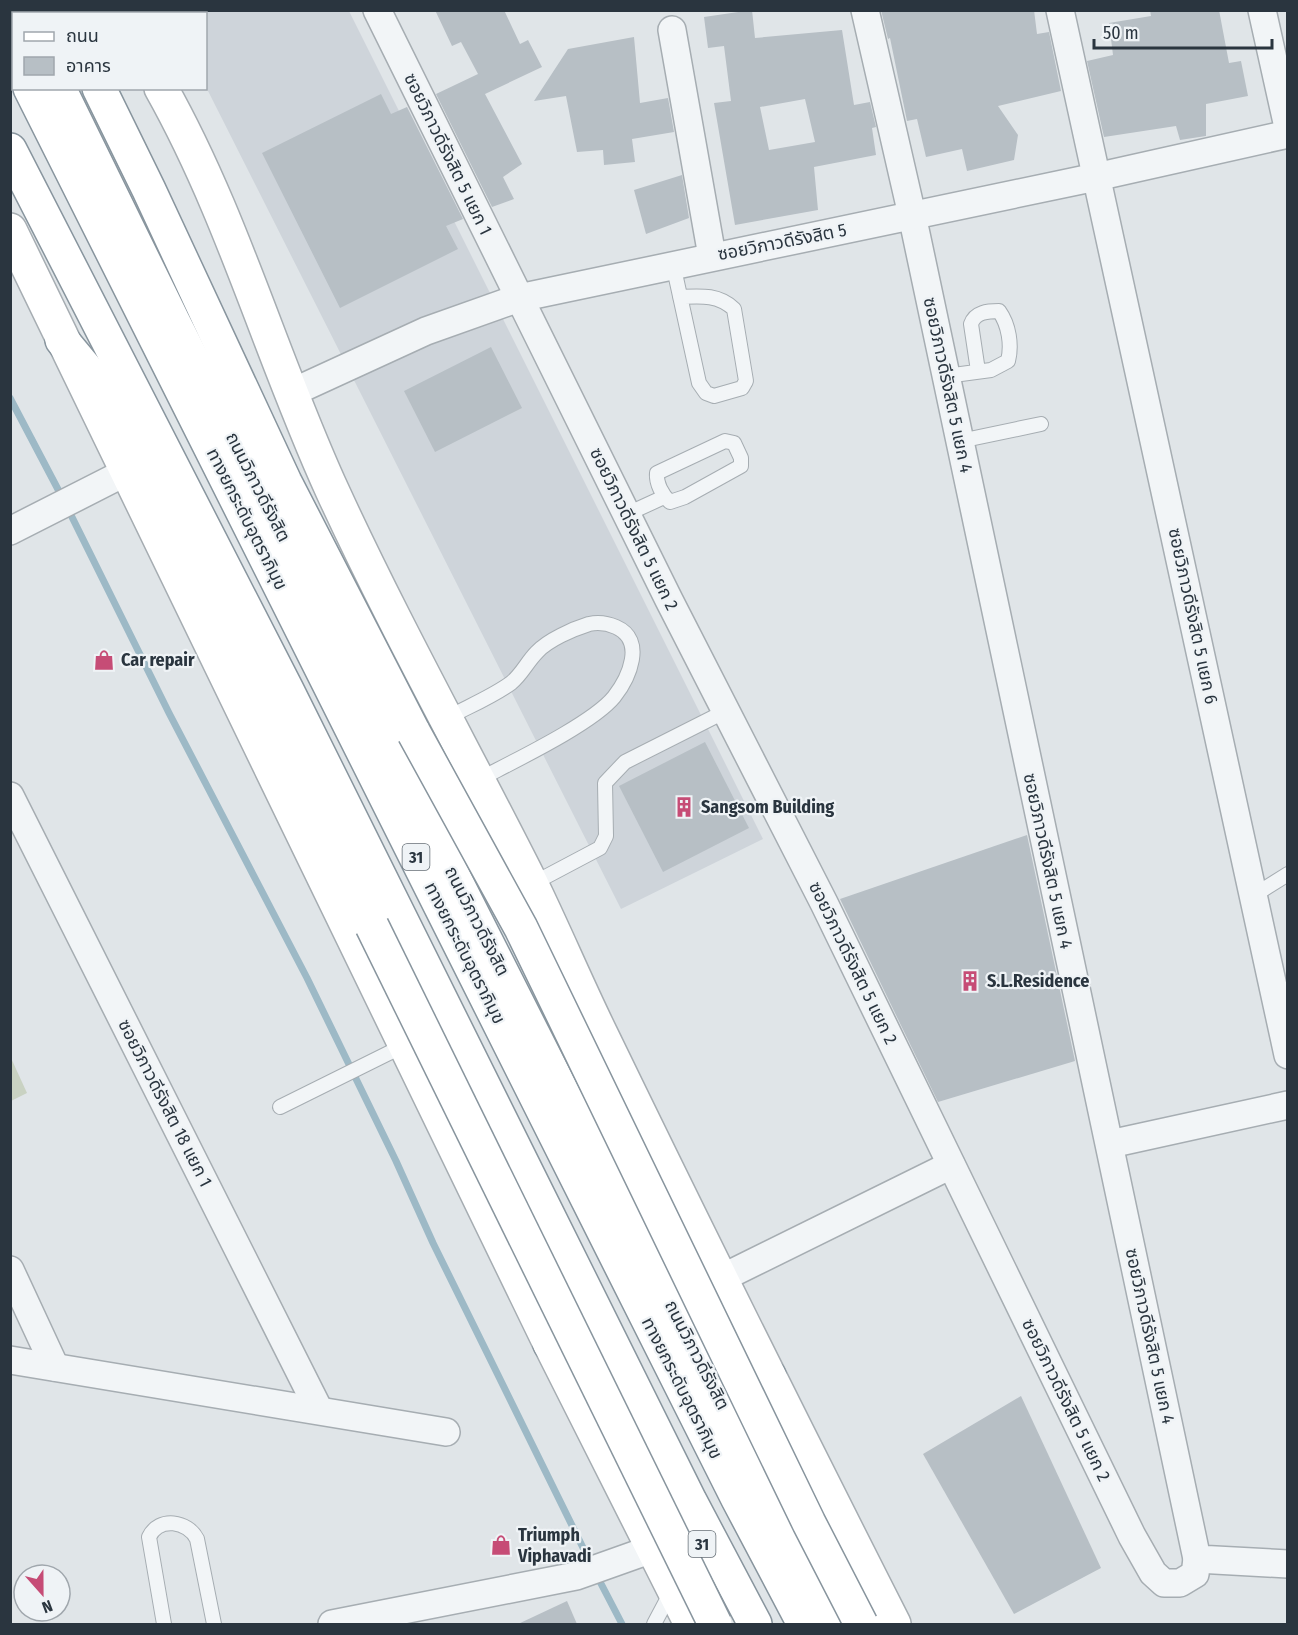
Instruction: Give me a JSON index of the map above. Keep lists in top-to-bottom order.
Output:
{
  "streets": {
    "main road": ["ถนนวิภาวดีรังสิต", "ทางยกระดับอุตราภิมุข", "31"],
    "street": [
      "ซอยวิภาวดีรังสิต 5 แยก 1",
      "ซอยวิภาวดีรังสิต 5",
      "ซอยวิภาวดีรังสิต 5 แยก 4",
      "ซอยวิภาวดีรังสิต 5 แยก 2",
      "ซอยวิภาวดีรังสิต 5 แยก 6",
      "ซอยวิภาวดีรังสิต 18 แยก 1"
    ]
  },
  "crossings": [
    ["ซอยวิภาวดีรังสิต 5 แยก 1", "ซอยวิภาวดีรังสิต 5"],
    ["ซอยวิภาวดีรังสิต 5 แยก 1", "ซอยวิภาวดีรังสิต 5 แยก 2"],
    ["ซอยวิภาวดีรังสิต 5", "ซอยวิภาวดีรังสิต 5 แยก 4"],
    ["ซอยวิภาวดีรังสิต 5", "ซอยวิภาวดีรังสิต 5 แยก 2"],
    ["ซอยวิภาวดีรังสิต 5", "ซอยวิภาวดีรังสิต 5 แยก 6"],
    ["ซอยวิภาวดีรังสิต 5 แยก 4", "ซอยวิภาวดีรังสิต 5 แยก 2"]
  ],
  "places": {
    "shop": ["Car repair", "Triumph Viphavadi"],
    "building": ["Sangsom Building", "S.L.Residence"]
  },
  "legend": ["ถนน", "อาคาร"],
  "scale_bar": "50 m",
  "north": "bottom"
}
